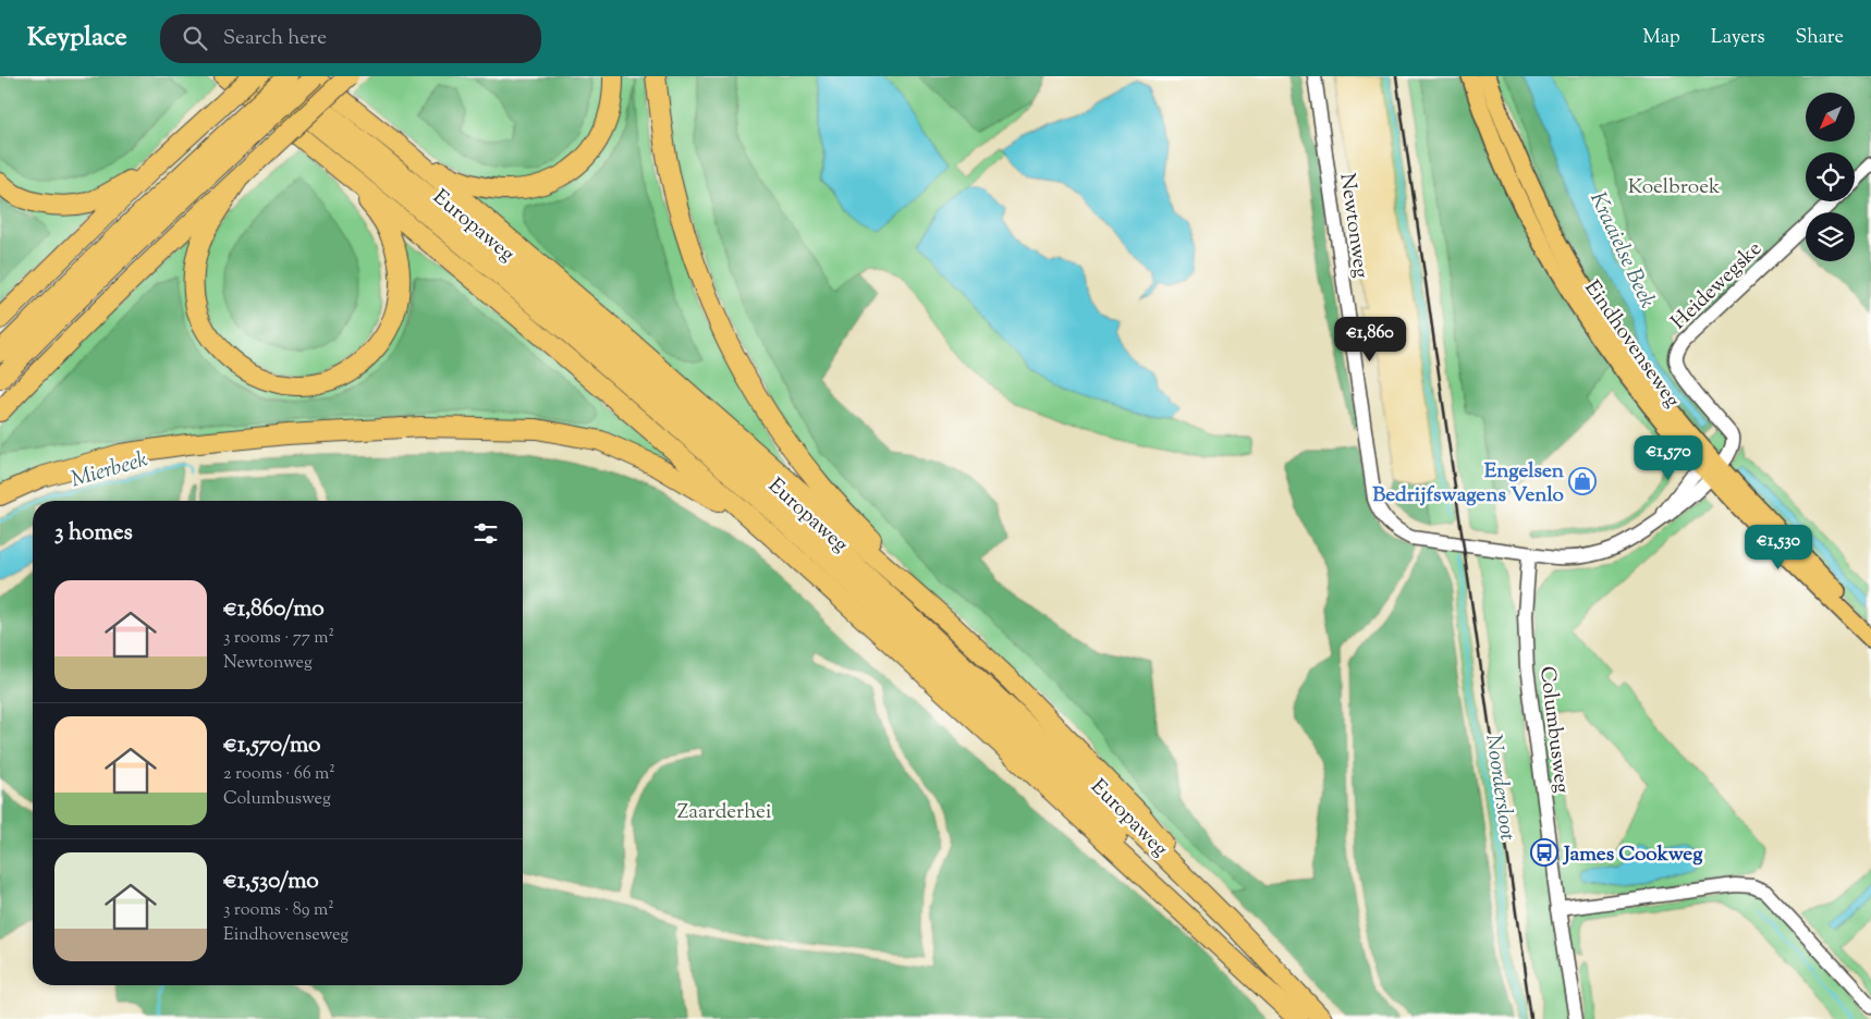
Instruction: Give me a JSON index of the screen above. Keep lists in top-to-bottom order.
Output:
{
  "streets": {
    "highway": ["Europaweg"],
    "main road": ["Eindhovenseweg"],
    "street": ["Newtonweg", "Heidewegske", "Columbusweg"]
  },
  "crossings": [
    ["Newtonweg", "Columbusweg"],
    ["Heidewegske", "Eindhovenseweg"]
  ],
  "water": ["Kraaielse Beek", "Mierbeek", "Noordersloot"],
  "parks": ["Koelbroek", "Zaarderhei"],
  "places": {
    "shop": ["Engelsen Bedrijfswagens Venlo"],
    "bus stop": ["James Cookweg"]
  },
  "north": "bottom left",
  "page": {
    "header": "Keyplace",
    "search": "Search here",
    "nav": ["Map", "Layers", "Share"],
    "price": ["€1,860", "€1,570", "€1,530"],
    "heading": "3 homes",
    "list": [
      {
        "name": "€1,860/mo",
        "note": "3 rooms · 77 m² · Newtonweg"
      },
      {
        "name": "€1,570/mo",
        "note": "2 rooms · 66 m² · Columbusweg"
      },
      {
        "name": "€1,530/mo",
        "note": "3 rooms · 89 m² · Eindhovenseweg"
      }
    ]
  }
}
